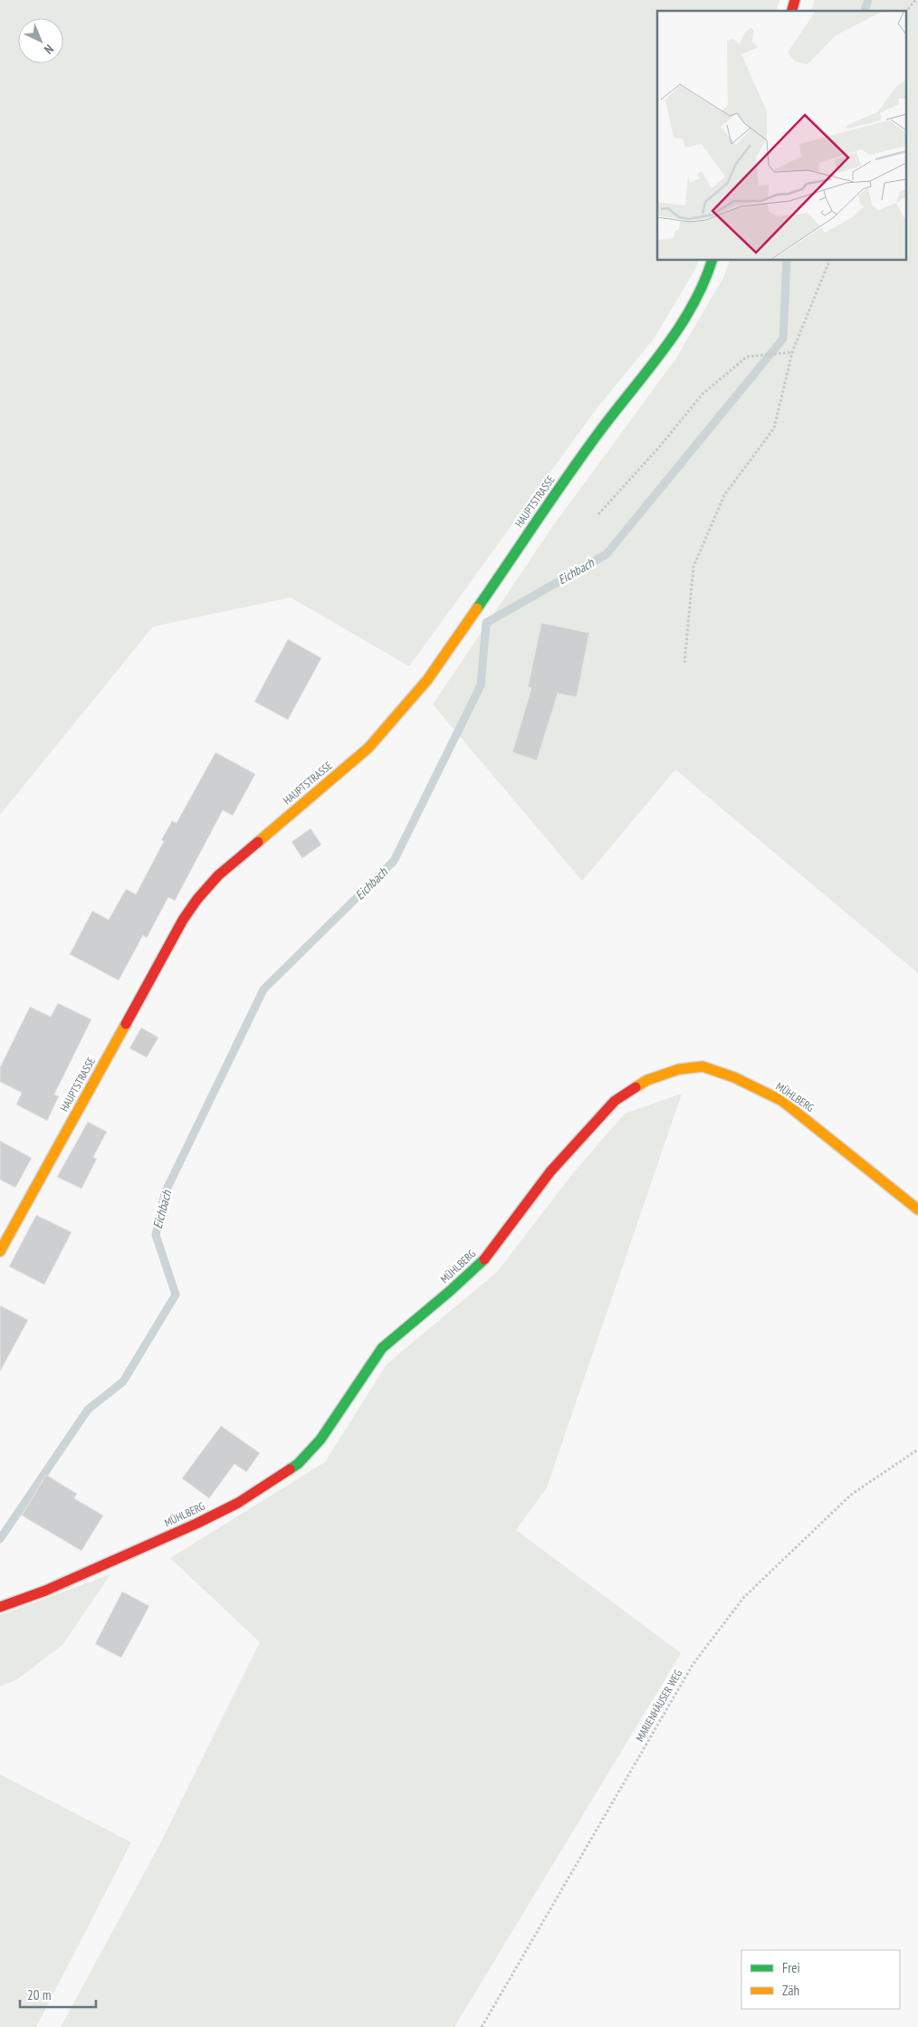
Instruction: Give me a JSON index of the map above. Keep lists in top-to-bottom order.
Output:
{
  "streets": {
    "main road": ["HAUPTSTRASSE", "MÜHLBERG"],
    "path": ["MARIENHÄUSER WEG"]
  },
  "water": ["Eichbach"],
  "legend": ["Frei", "Zäh"],
  "scale_bar": "20 m",
  "north": "bottom right"
}
